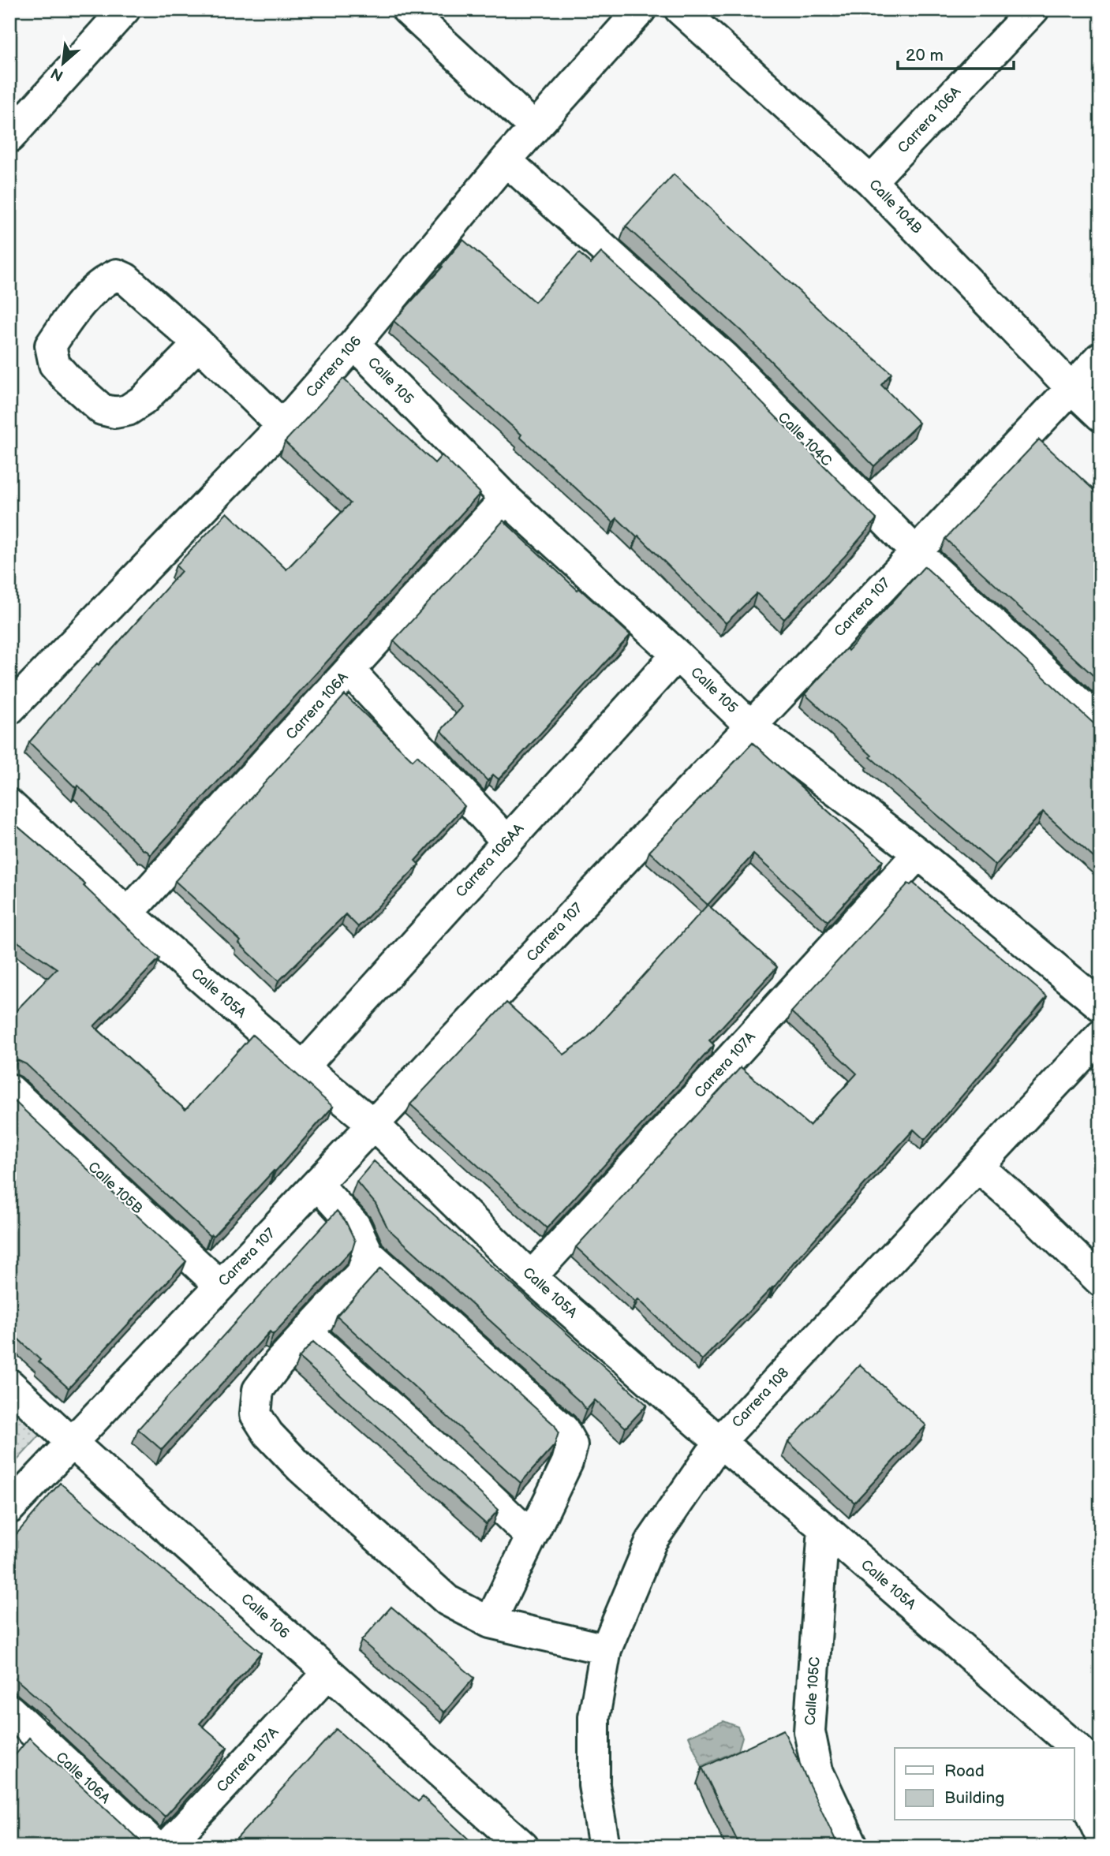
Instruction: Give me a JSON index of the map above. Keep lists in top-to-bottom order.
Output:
{
  "streets": {
    "street": [
      "Carrera 106A",
      "Calle 104B",
      "Carrera 106",
      "Calle 105",
      "Calle 104C",
      "Carrera 107",
      "Carrera 106AA",
      "Calle 105A",
      "Carrera 107A",
      "Calle 105B",
      "Carrera 108",
      "Calle 106",
      "Calle 105C",
      "Calle 106A"
    ]
  },
  "crossings": [
    ["Carrera 106A", "Calle 104B"],
    ["Carrera 106A", "Calle 105"],
    ["Carrera 106A", "Calle 105A"],
    ["Calle 104B", "Carrera 107"],
    ["Carrera 106", "Calle 105"],
    ["Carrera 106", "Calle 104C"],
    ["Calle 105", "Carrera 107"],
    ["Calle 105", "Carrera 106AA"],
    ["Calle 105", "Carrera 107A"],
    ["Calle 104C", "Carrera 107"],
    ["Carrera 107", "Calle 105A"],
    ["Carrera 107", "Calle 105B"],
    ["Carrera 107", "Calle 106"],
    ["Carrera 106AA", "Calle 105A"],
    ["Calle 105A", "Carrera 107A"],
    ["Calle 105A", "Carrera 108"],
    ["Calle 105A", "Calle 105C"],
    ["Carrera 107A", "Calle 106"]
  ],
  "legend": ["Road", "Building"],
  "scale_bar": "20 m",
  "north": "bottom left"
}
